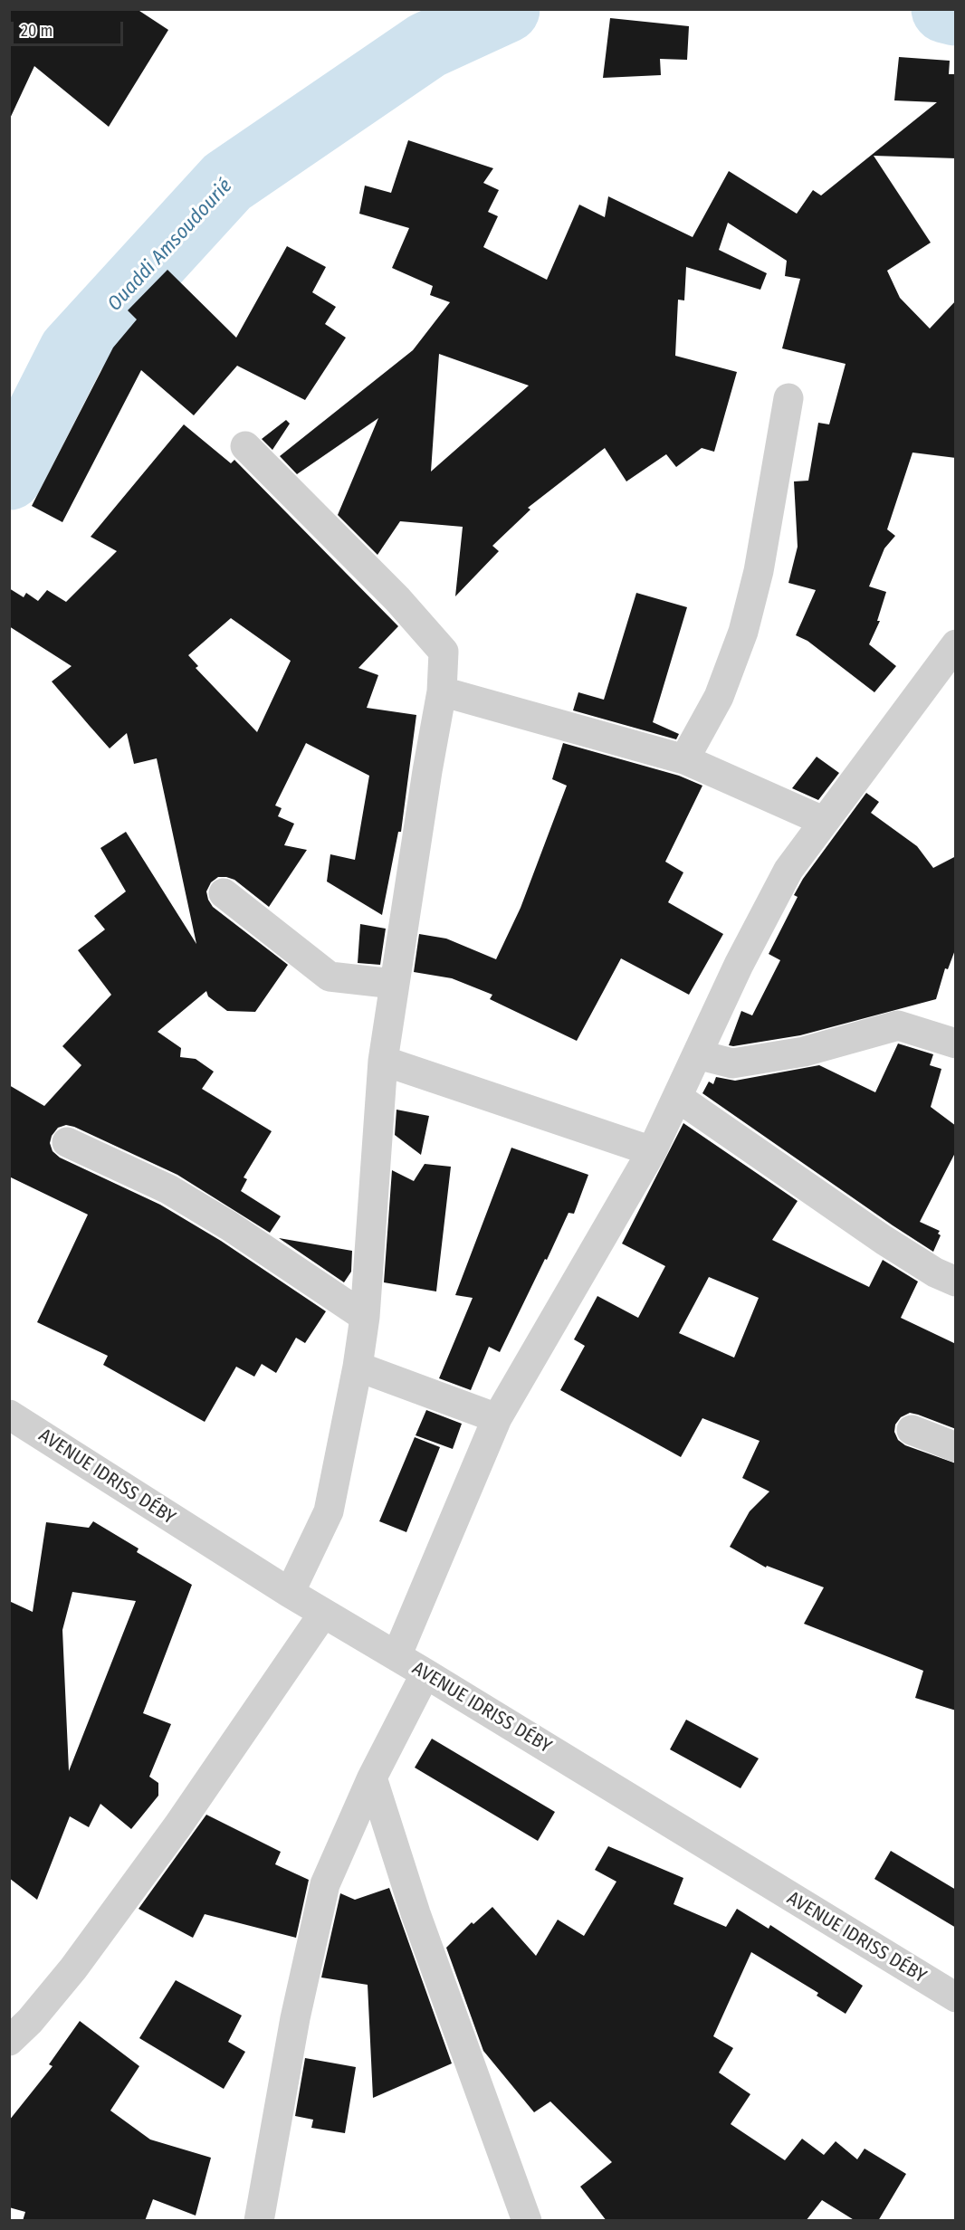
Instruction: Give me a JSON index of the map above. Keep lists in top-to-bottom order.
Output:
{
  "streets": {
    "street": ["AVENUE IDRISS DÉBY"]
  },
  "water": ["Ouaddi Amsoudourié"],
  "scale_bar": "20 m"
}
